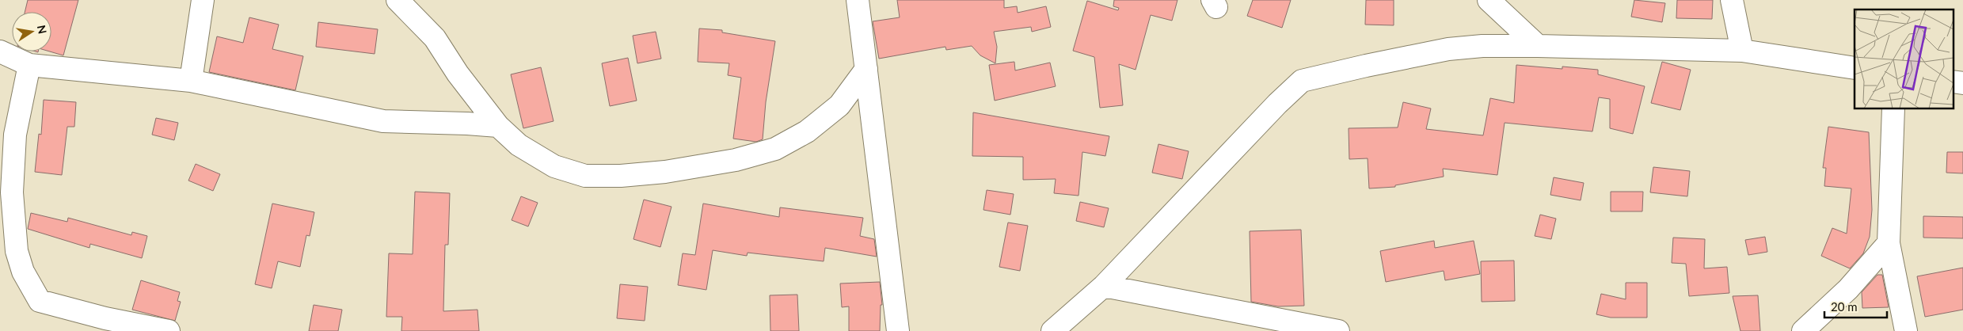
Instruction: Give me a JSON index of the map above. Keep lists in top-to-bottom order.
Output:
{
  "scale_bar": "20 m",
  "north": "right"
}
